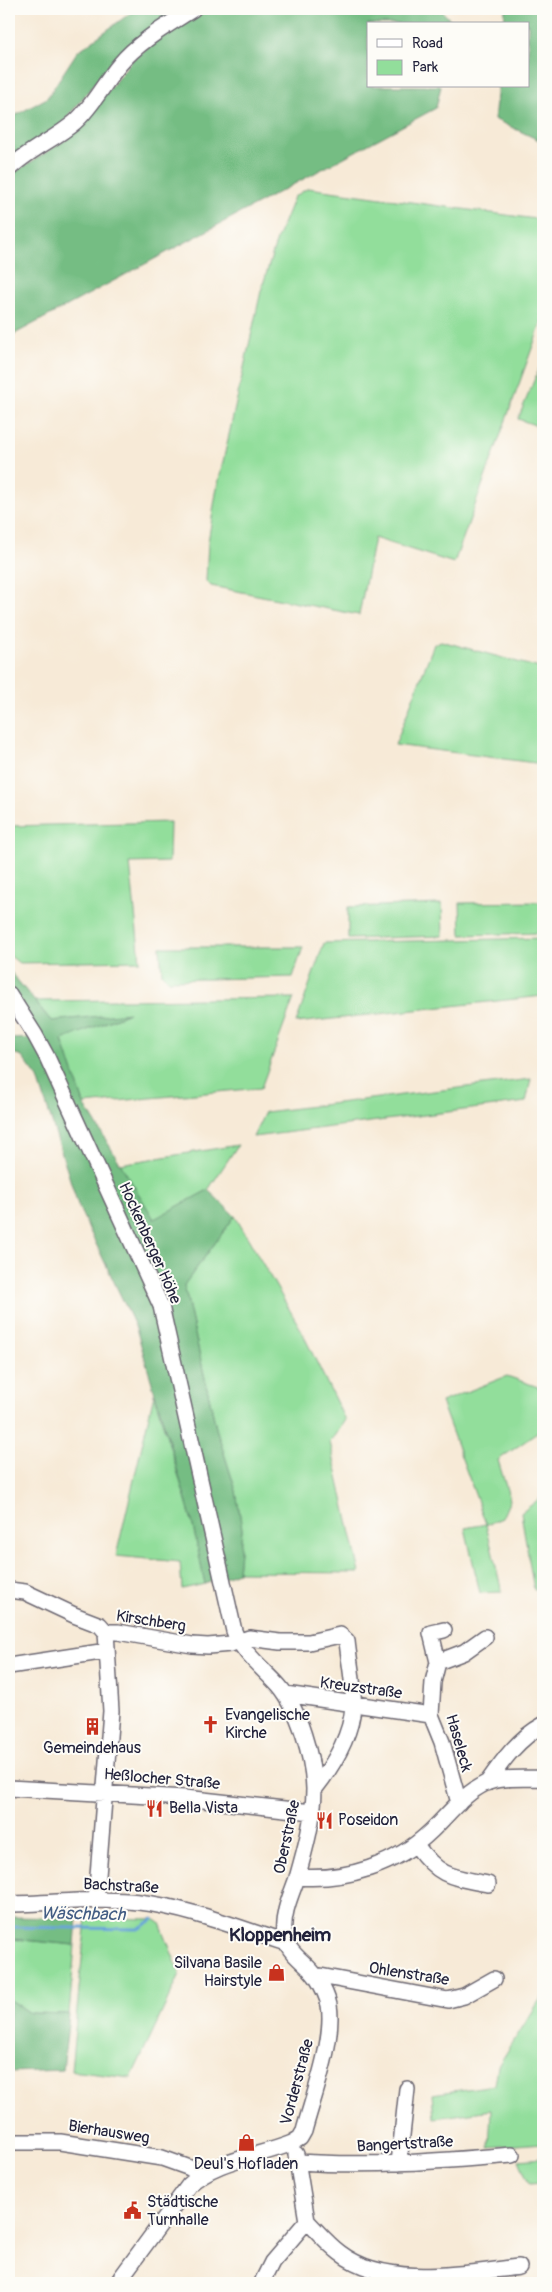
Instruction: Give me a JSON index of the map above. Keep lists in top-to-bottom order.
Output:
{
  "streets": {
    "street": [
      "Hockenberger Höhe",
      "Kirschberg",
      "Kreuzstraße",
      "Haseleck",
      "Heßlocher Straße",
      "Oberstraße",
      "Bachstraße",
      "Ohlenstraße",
      "Vorderstraße",
      "Bierhausweg",
      "Bangertstraße"
    ]
  },
  "crossings": [
    ["Hockenberger Höhe", "Kirschberg"],
    ["Hockenberger Höhe", "Oberstraße"],
    ["Kirschberg", "Kreuzstraße"],
    ["Kirschberg", "Oberstraße"],
    ["Kreuzstraße", "Haseleck"],
    ["Kreuzstraße", "Oberstraße"],
    ["Heßlocher Straße", "Oberstraße"],
    ["Oberstraße", "Bachstraße"],
    ["Oberstraße", "Vorderstraße"],
    ["Bachstraße", "Vorderstraße"],
    ["Ohlenstraße", "Vorderstraße"],
    ["Vorderstraße", "Bierhausweg"]
  ],
  "districts": ["Kloppenheim"],
  "water": ["Wäschbach"],
  "places": {
    "church": ["Evangelische Kirche"],
    "building": ["Gemeindehaus"],
    "restaurant": ["Bella Vista", "Poseidon"],
    "shop": ["Silvana Basile Hairstyle", "Deul's Hofladen"],
    "public building": ["Städtische Turnhalle"]
  },
  "legend": ["Road", "Park"]
}
